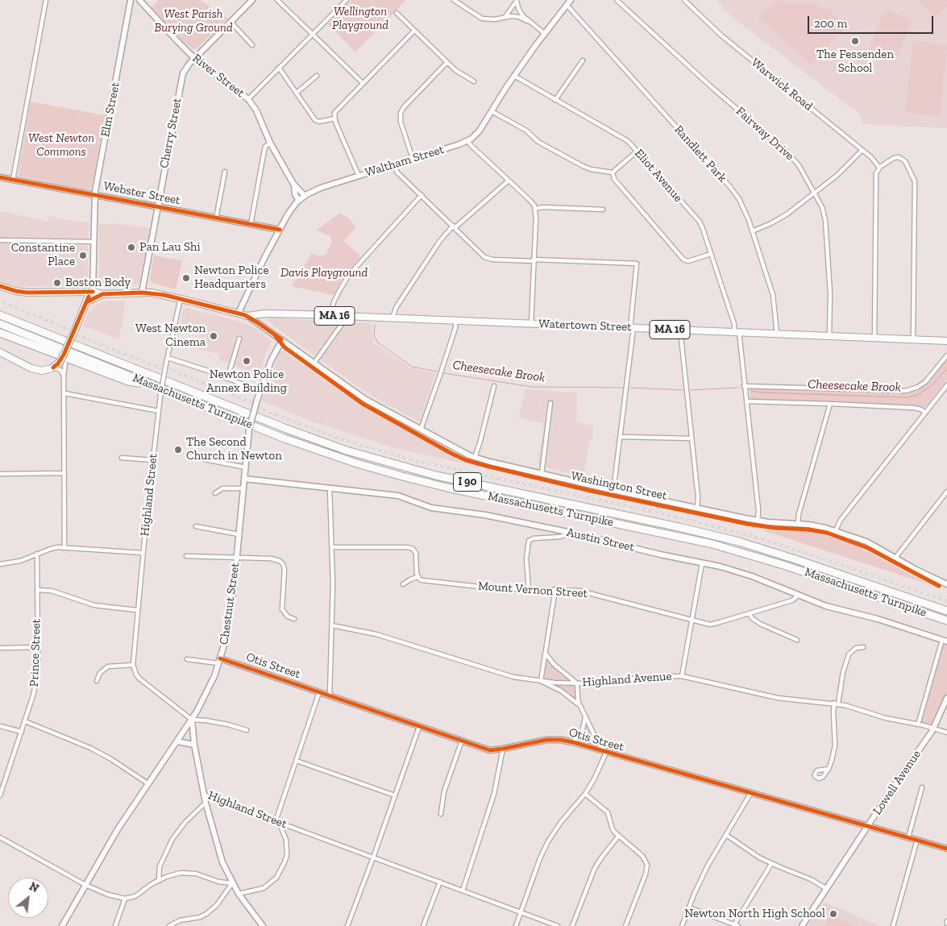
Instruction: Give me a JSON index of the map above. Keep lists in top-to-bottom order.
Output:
{
  "streets": {
    "highway": ["Massachusetts Turnpike", "I 90"],
    "main road": [
      "River Street",
      "Elm Street",
      "Cherry Street",
      "Waltham Street",
      "Webster Street",
      "MA 16",
      "Watertown Street",
      "Washington Street",
      "Highland Street",
      "Austin Street",
      "Chestnut Street",
      "Otis Street",
      "Lowell Avenue"
    ],
    "street": [
      "Warwick Road",
      "Fairway Drive",
      "Randlett Park",
      "Eliot Avenue",
      "Mount Vernon Street",
      "Prince Street",
      "Highland Avenue"
    ]
  },
  "crossings": [
    ["River Street", "Cherry Street"],
    ["River Street", "Waltham Street"],
    ["Elm Street", "Webster Street"],
    ["Elm Street", "Washington Street"],
    ["Cherry Street", "Webster Street"],
    ["Cherry Street", "Washington Street"],
    ["Fairway Drive", "Watertown Street"],
    ["Randlett Park", "Waltham Street"],
    ["Randlett Park", "Watertown Street"],
    ["Waltham Street", "Eliot Avenue"],
    ["Waltham Street", "Webster Street"],
    ["Waltham Street", "Washington Street"],
    ["Eliot Avenue", "Watertown Street"],
    ["Eliot Avenue", "Washington Street"],
    ["Watertown Street", "Washington Street"],
    ["Washington Street", "Highland Street"],
    ["Washington Street", "Chestnut Street"],
    ["Highland Street", "Chestnut Street"],
    ["Austin Street", "Mount Vernon Street"],
    ["Austin Street", "Chestnut Street"],
    ["Chestnut Street", "Otis Street"],
    ["Otis Street", "Lowell Avenue"],
    ["Highland Avenue", "Lowell Avenue"]
  ],
  "water": ["Cheesecake Brook"],
  "parks": [
    "Wellington Playground",
    "West Parish Burying Ground",
    "West Newton Commons",
    "Davis Playground"
  ],
  "places": [
    "The Fessenden School",
    "Pan Lau Shi",
    "Constantine Place",
    "Newton Police Headquarters",
    "Boston Body",
    "West Newton Cinema",
    "Newton Police Annex Building",
    "The Second Church in Newton",
    "Newton North High School"
  ],
  "scale_bar": "200 m",
  "north": "top right"
}
